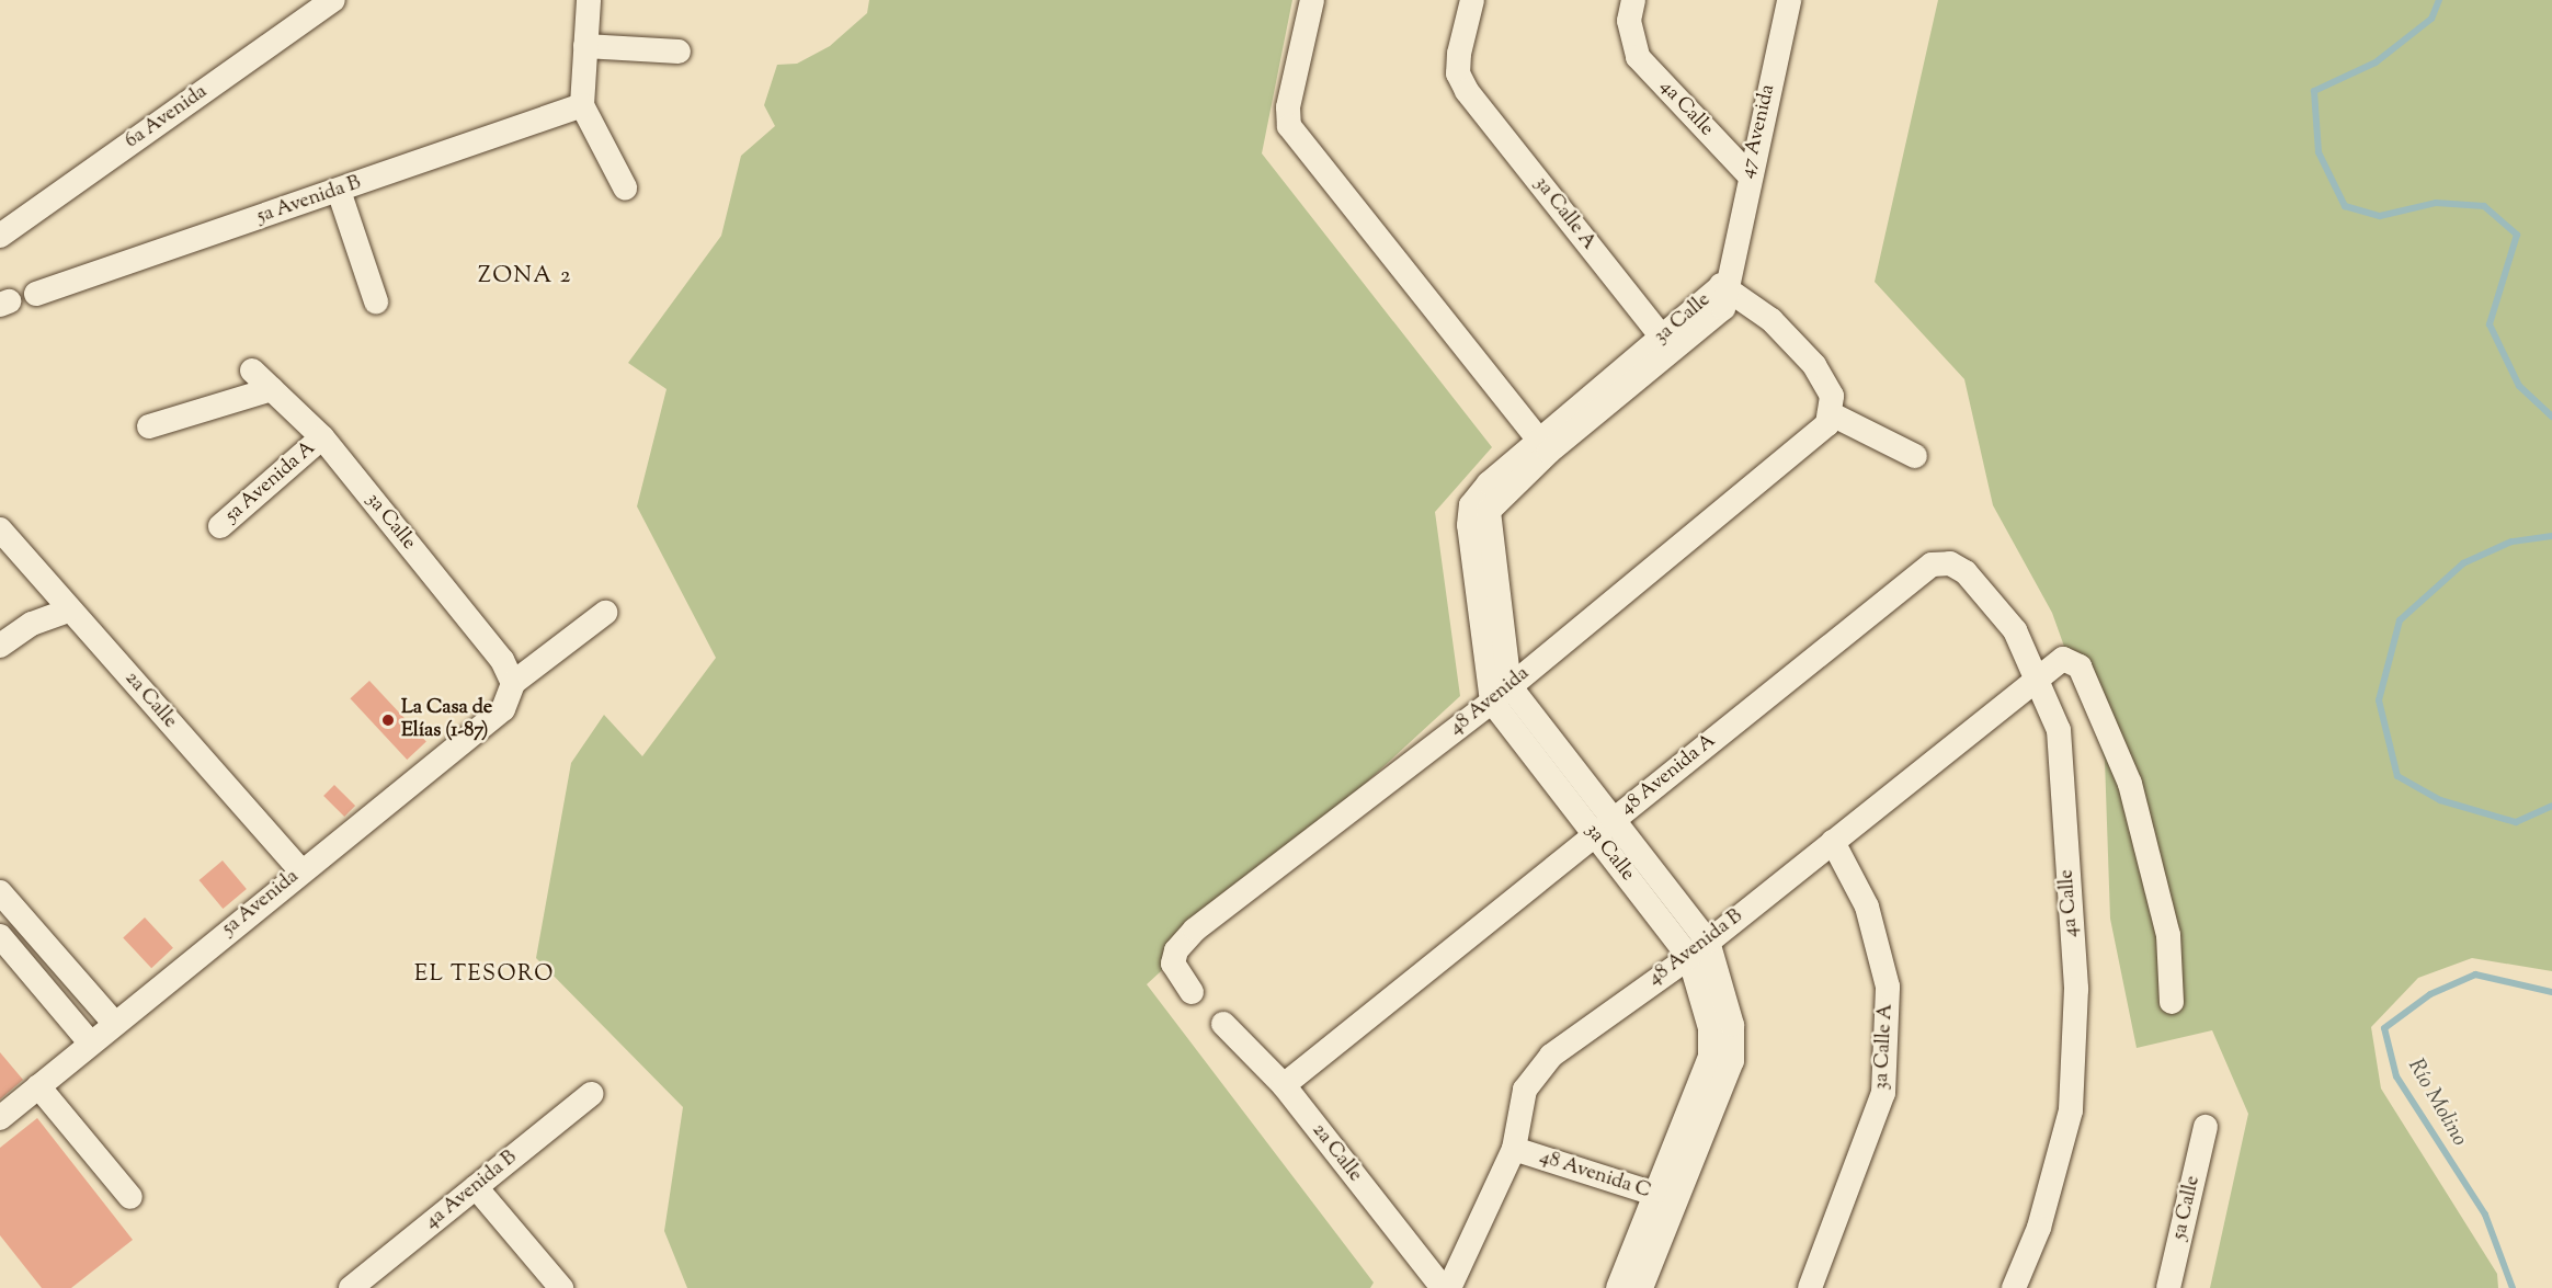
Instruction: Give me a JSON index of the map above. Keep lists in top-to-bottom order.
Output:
{
  "streets": {
    "street": [
      "4a Calle",
      "6a Avenida",
      "47 Avenida",
      "5a Avenida B",
      "3a Calle A",
      "3a Calle",
      "5a Avenida A",
      "2a Calle",
      "48 Avenida",
      "48 Avenida A",
      "5a Avenida",
      "48 Avenida B",
      "48 Avenida C",
      "4a Avenida B",
      "5a Calle"
    ]
  },
  "crossings": [
    ["4a Calle", "47 Avenida"],
    ["4a Calle", "48 Avenida A"],
    ["4a Calle", "48 Avenida B"],
    ["47 Avenida", "3a Calle"],
    ["3a Calle A", "3a Calle"],
    ["3a Calle A", "48 Avenida B"],
    ["3a Calle", "5a Avenida A"],
    ["3a Calle", "48 Avenida"],
    ["3a Calle", "48 Avenida A"],
    ["3a Calle", "5a Avenida"],
    ["3a Calle", "48 Avenida B"],
    ["3a Calle", "48 Avenida C"],
    ["2a Calle", "48 Avenida A"],
    ["2a Calle", "5a Avenida"],
    ["48 Avenida B", "48 Avenida C"]
  ],
  "districts": ["ZONA 2", "EL TESORO"],
  "water": ["Río Molino"],
  "places": ["La Casa de Elías (1-87)"]
}
